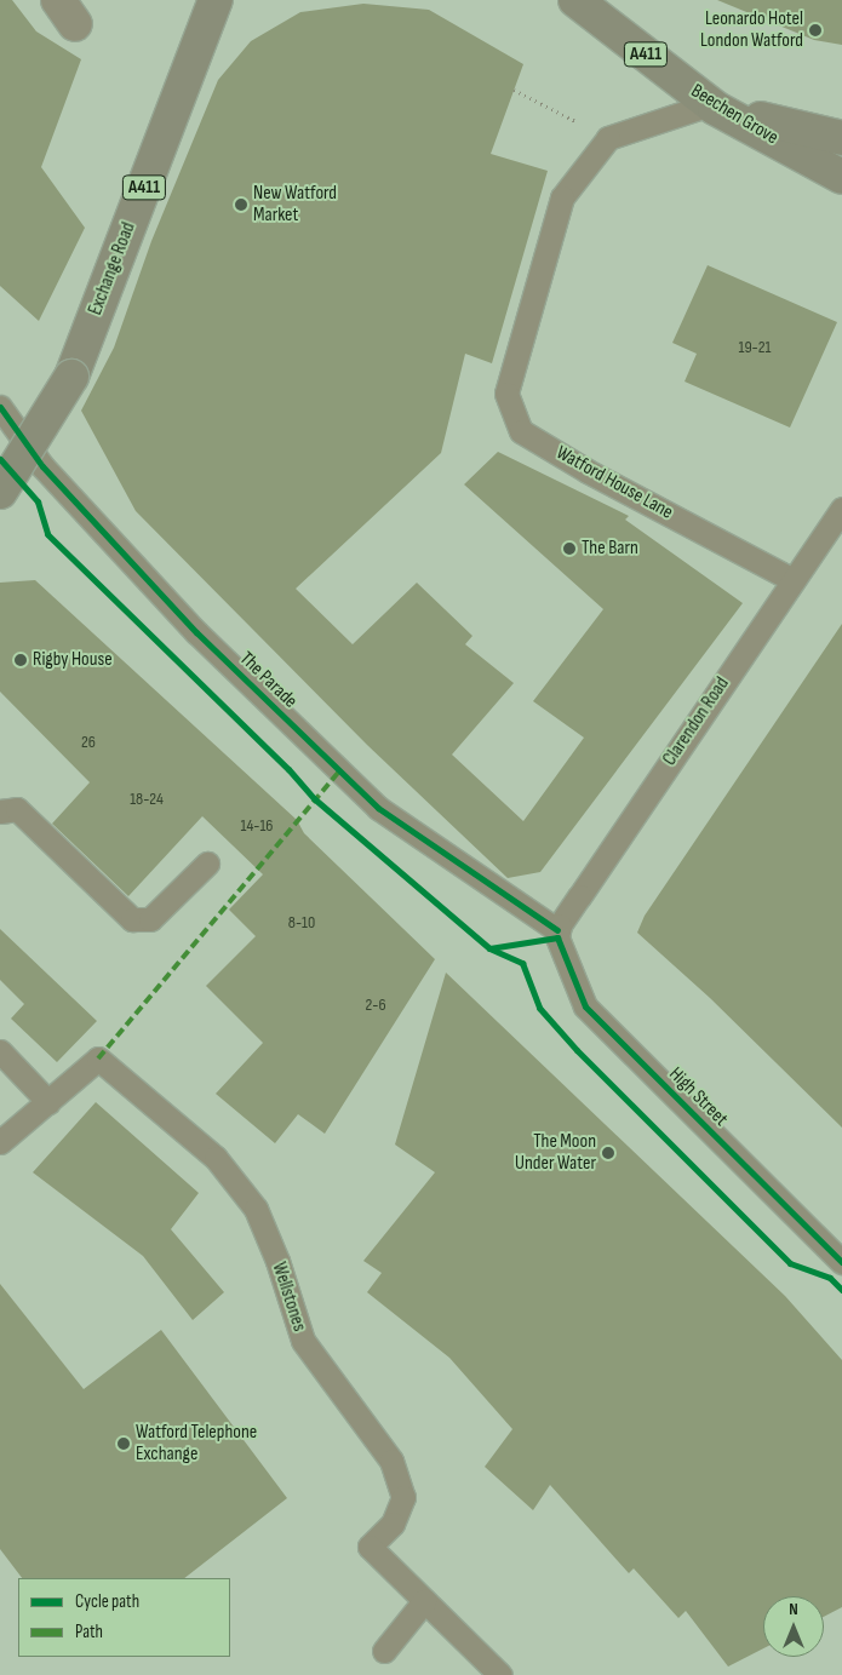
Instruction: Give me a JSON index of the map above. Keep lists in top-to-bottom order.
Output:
{
  "streets": {
    "main road": ["A411", "Beechen Grove", "Exchange Road"],
    "lane": [
      "Watford House Lane",
      "The Parade",
      "Clarendon Road",
      "High Street",
      "Wellstones"
    ]
  },
  "crossings": [
    ["Watford House Lane", "Clarendon Road"],
    ["The Parade", "Clarendon Road"],
    ["The Parade", "High Street"],
    ["Clarendon Road", "High Street"]
  ],
  "places": [
    "Leonardo Hotel London Watford",
    "New Watford Market",
    "The Barn",
    "Rigby House",
    "The Moon Under Water",
    "Watford Telephone Exchange"
  ],
  "house_numbers": [
    "19-21",
    "26",
    "18-24",
    "14-16",
    "8-10",
    "2-6"
  ],
  "legend": ["Cycle path", "Path"],
  "north": "top"
}
